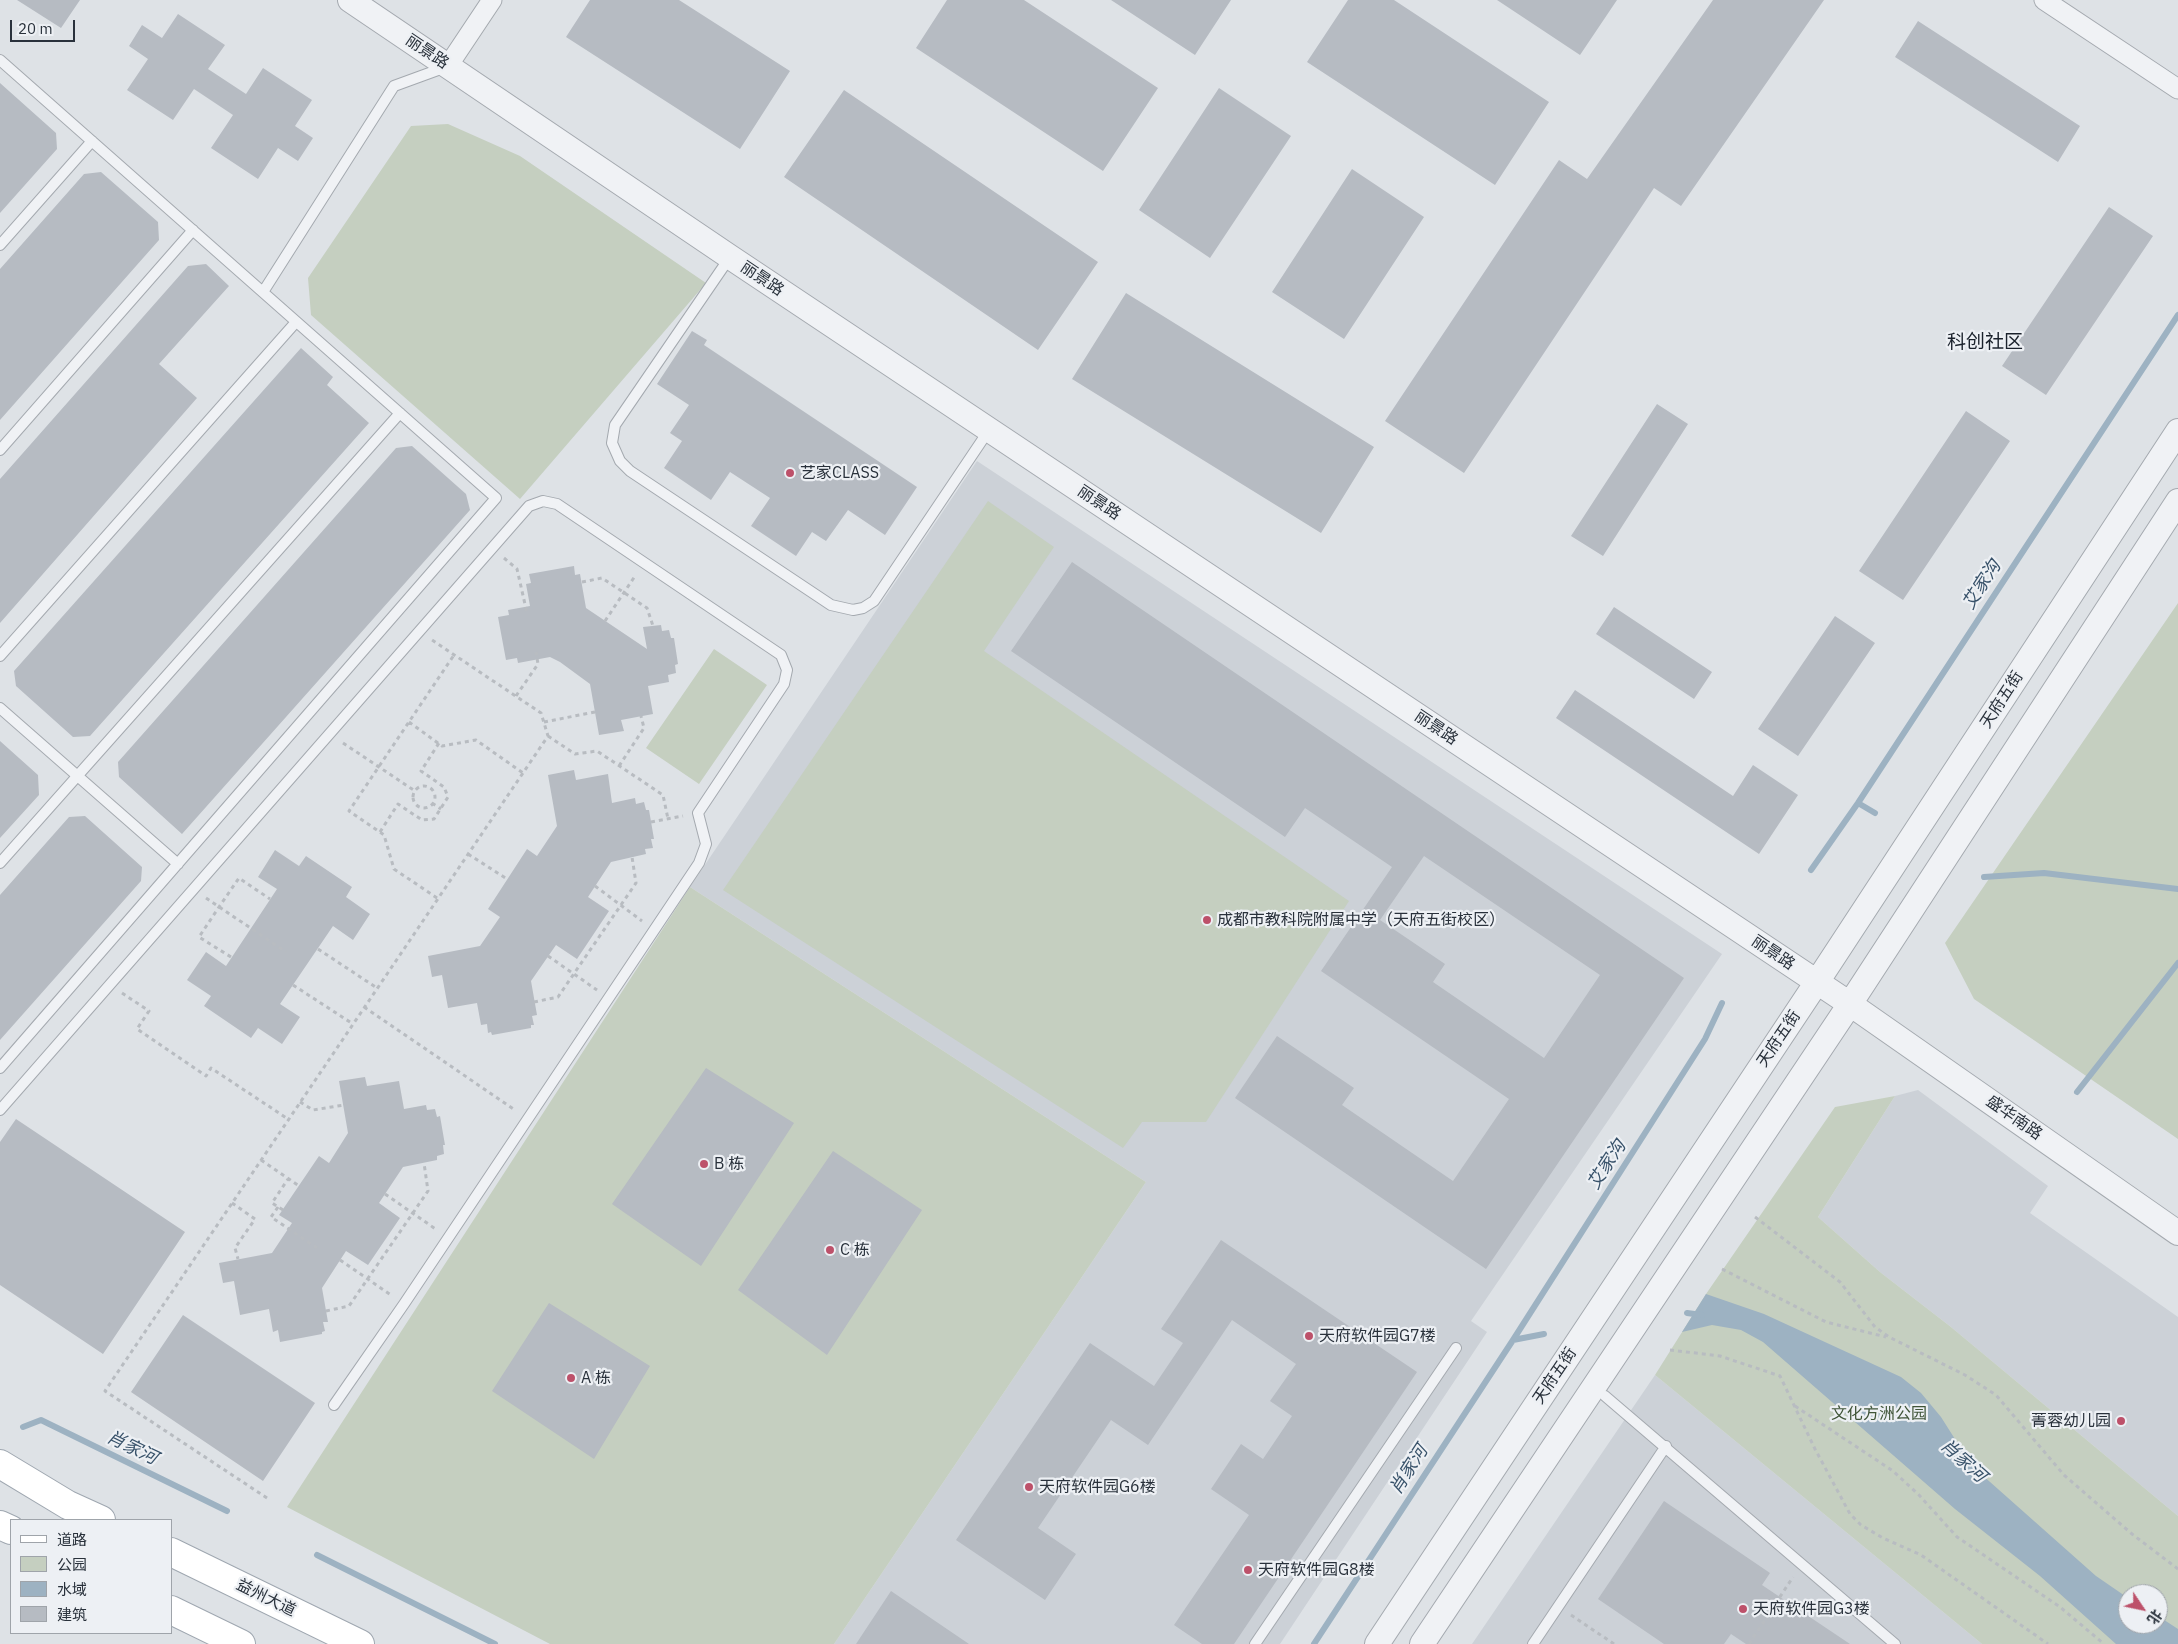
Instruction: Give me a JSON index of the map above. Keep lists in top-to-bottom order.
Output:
{
  "streets": {
    "main road": ["益州大道"],
    "street": ["丽景路", "天府五街", "盛华南路"]
  },
  "crossings": [
    ["丽景路", "天府五街"],
    ["丽景路", "盛华南路"]
  ],
  "districts": ["科创社区"],
  "water": ["艾家沟", "肖家河"],
  "parks": ["文化方洲公园"],
  "places": [
    "艺家CLASS",
    "成都市教科院附属中学（天府五街校区）",
    "B 栋",
    "C 栋",
    "天府软件园G7楼",
    "A 栋",
    "菁蓉幼儿园",
    "天府软件园G6楼",
    "天府软件园G8楼",
    "天府软件园G3楼"
  ],
  "legend": [
    "道路",
    "公园",
    "水域",
    "建筑"
  ],
  "scale_bar": "20 m",
  "north": "bottom right"
}
